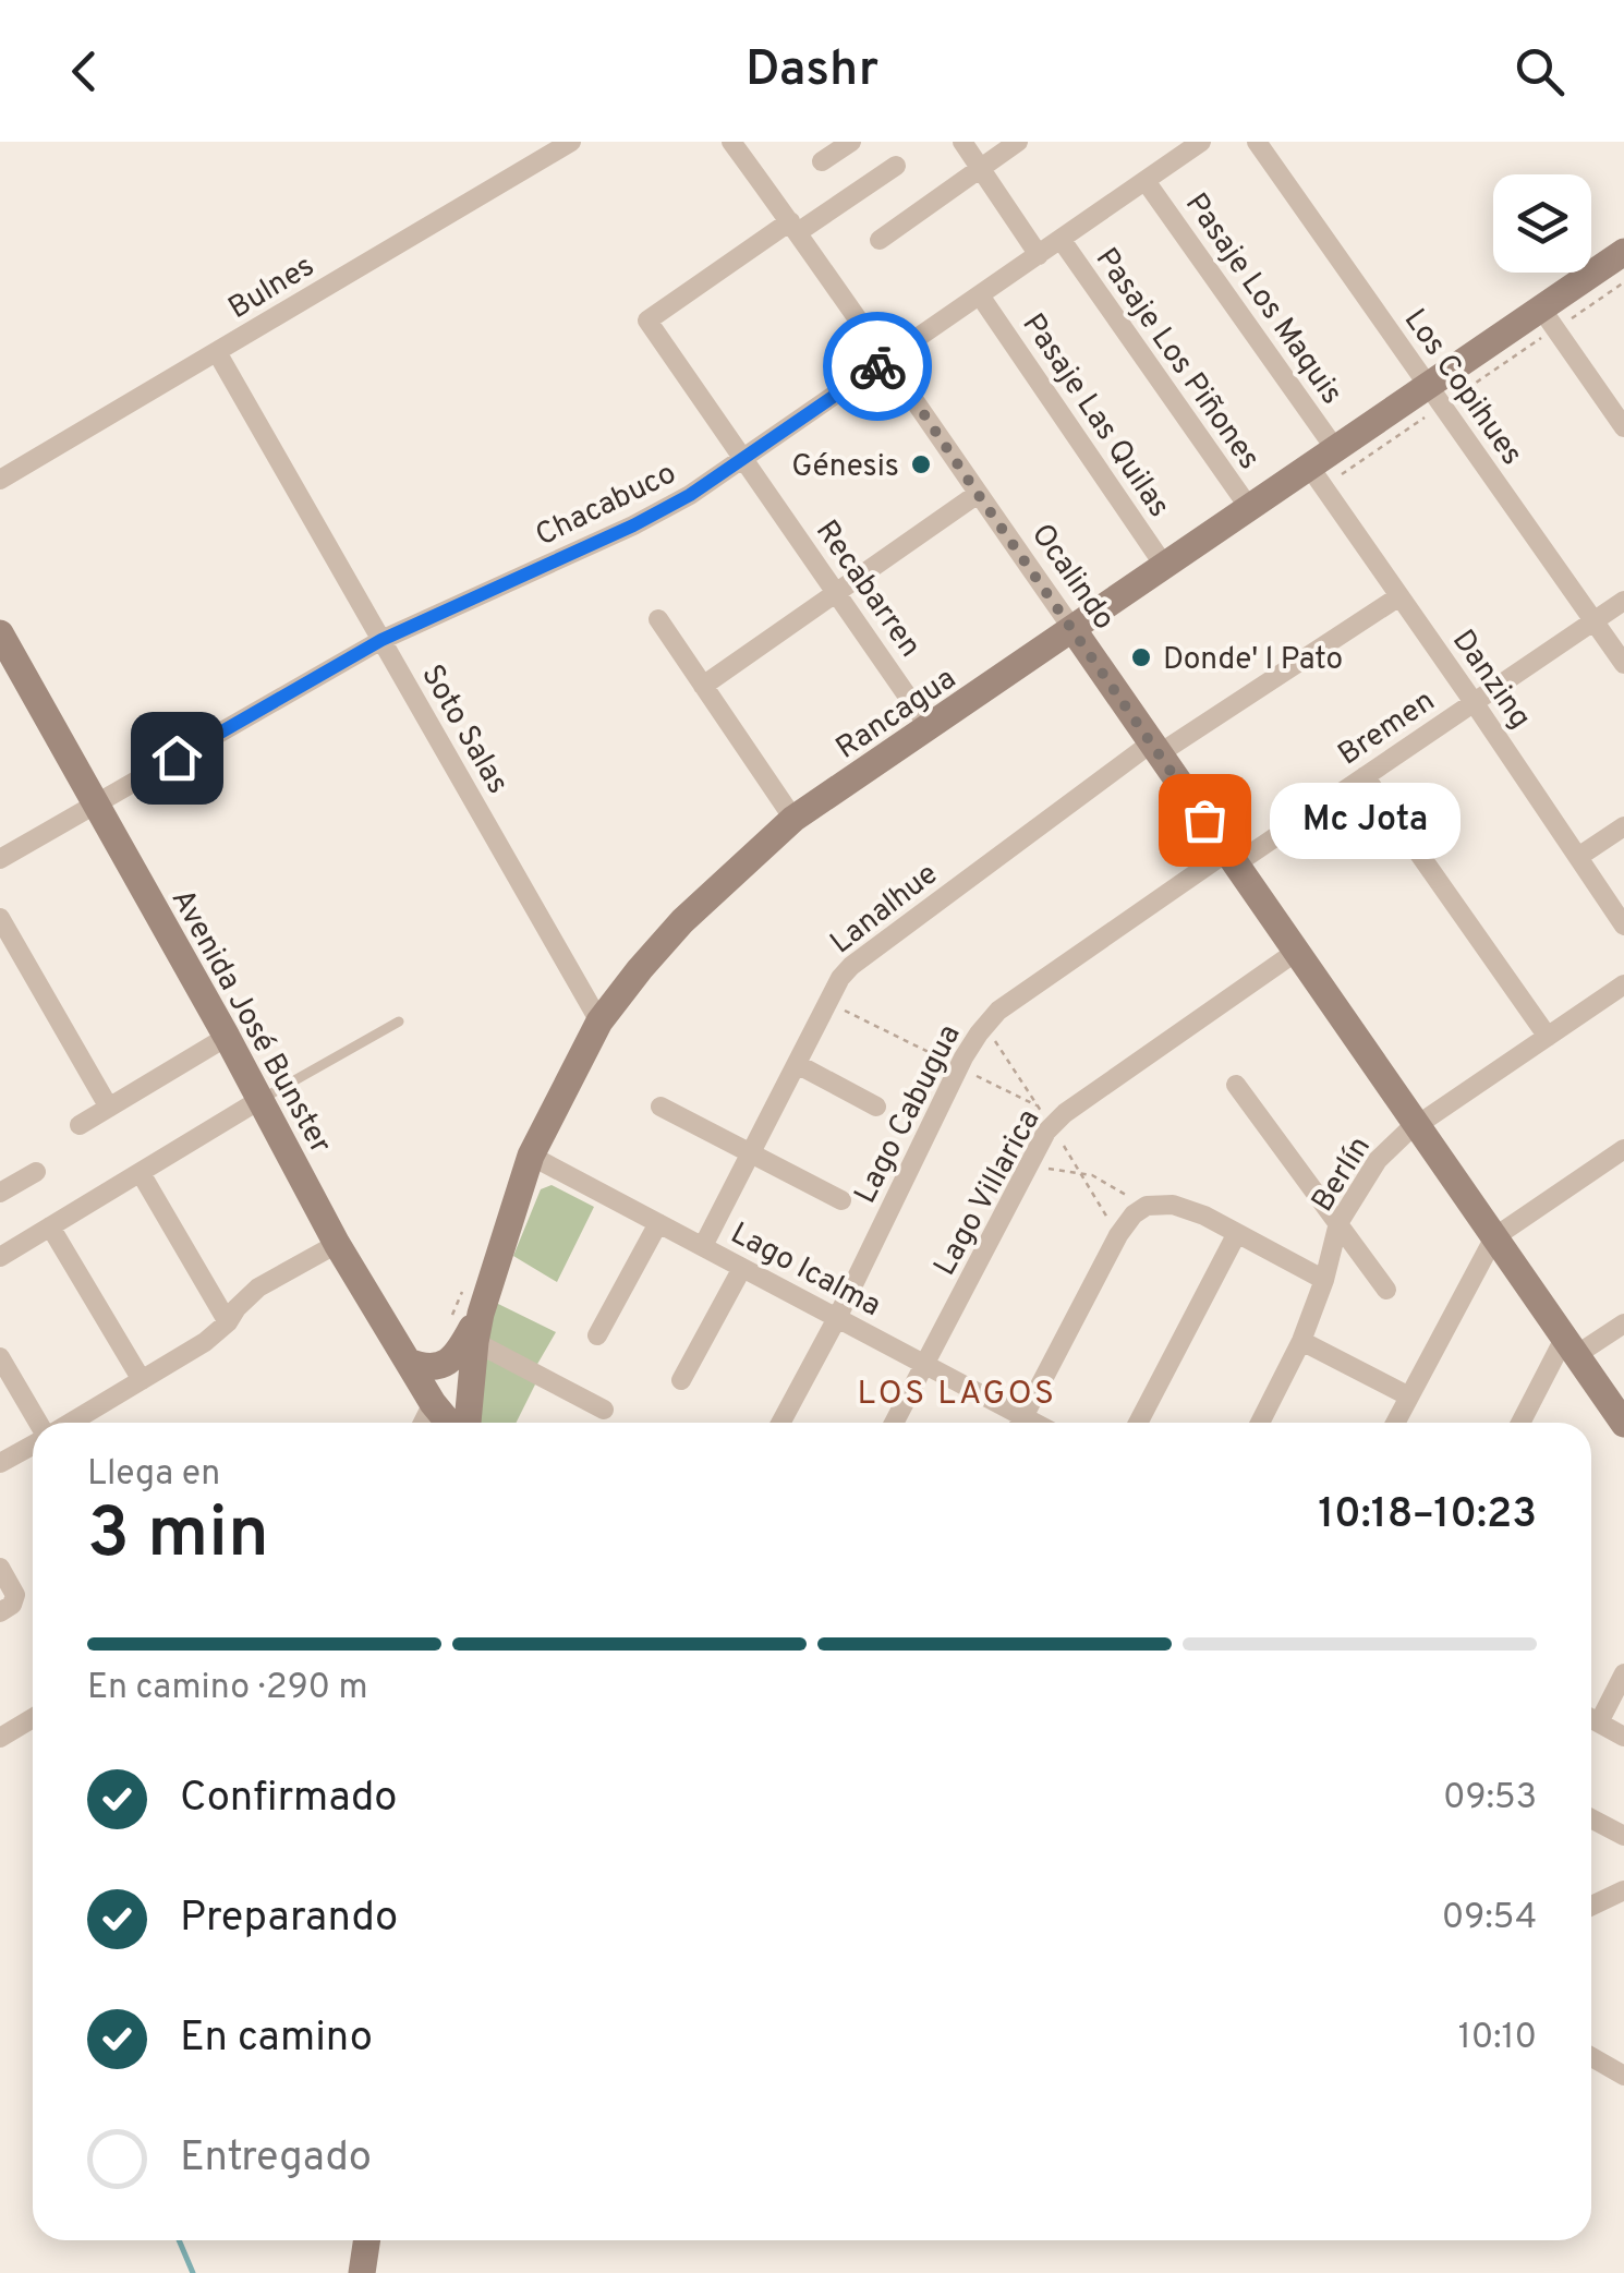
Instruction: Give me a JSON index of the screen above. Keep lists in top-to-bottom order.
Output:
{
  "streets": {
    "main road": ["Ocalindo", "Rancagua", "Avenida José Bunster"],
    "street": [
      "Bulnes",
      "Pasaje Los Maquis",
      "Pasaje Los Piñones",
      "Los Copihues",
      "Pasaje Las Quilas",
      "Chacabuco",
      "Recabarren",
      "Danzing",
      "Bremen",
      "Soto Salas",
      "Lanalhue",
      "Lago Cabugua",
      "Berlín",
      "Lago Villarica",
      "Lago Icalma"
    ]
  },
  "crossings": [
    ["Bulnes", "Soto Salas"],
    ["Pasaje Los Maquis", "Chacabuco"],
    ["Pasaje Los Maquis", "Rancagua"],
    ["Pasaje Los Piñones", "Chacabuco"],
    ["Pasaje Los Piñones", "Rancagua"],
    ["Los Copihues", "Rancagua"],
    ["Los Copihues", "Bremen"],
    ["Pasaje Las Quilas", "Chacabuco"],
    ["Pasaje Las Quilas", "Rancagua"],
    ["Chacabuco", "Ocalindo"],
    ["Chacabuco", "Recabarren"],
    ["Chacabuco", "Soto Salas"],
    ["Chacabuco", "Avenida José Bunster"],
    ["Ocalindo", "Recabarren"],
    ["Ocalindo", "Rancagua"],
    ["Ocalindo", "Bremen"],
    ["Ocalindo", "Lanalhue"],
    ["Ocalindo", "Lago Cabugua"],
    ["Ocalindo", "Berlín"],
    ["Ocalindo", "Lago Villarica"],
    ["Recabarren", "Rancagua"],
    ["Danzing", "Rancagua"],
    ["Danzing", "Bremen"],
    ["Danzing", "Lanalhue"],
    ["Rancagua", "Soto Salas"],
    ["Rancagua", "Lago Icalma"],
    ["Bremen", "Lago Cabugua"],
    ["Lanalhue", "Lago Icalma"],
    ["Lago Cabugua", "Lago Icalma"],
    ["Lago Villarica", "Lago Icalma"]
  ],
  "districts": ["LOS LAGOS"],
  "places": ["Génesis", "Donde' l Pato", "Mc Jota"],
  "page": {
    "header": "Dashr",
    "bubble": "Mc Jota",
    "heading": ["3 min", "Llega en", "10:18–10:23"],
    "bar": "En camino · 290 m",
    "list": [
      ["Confirmado", "09:53"],
      ["Preparando", "09:54"],
      ["En camino", "10:10"],
      "Entregado"
    ]
  }
}
